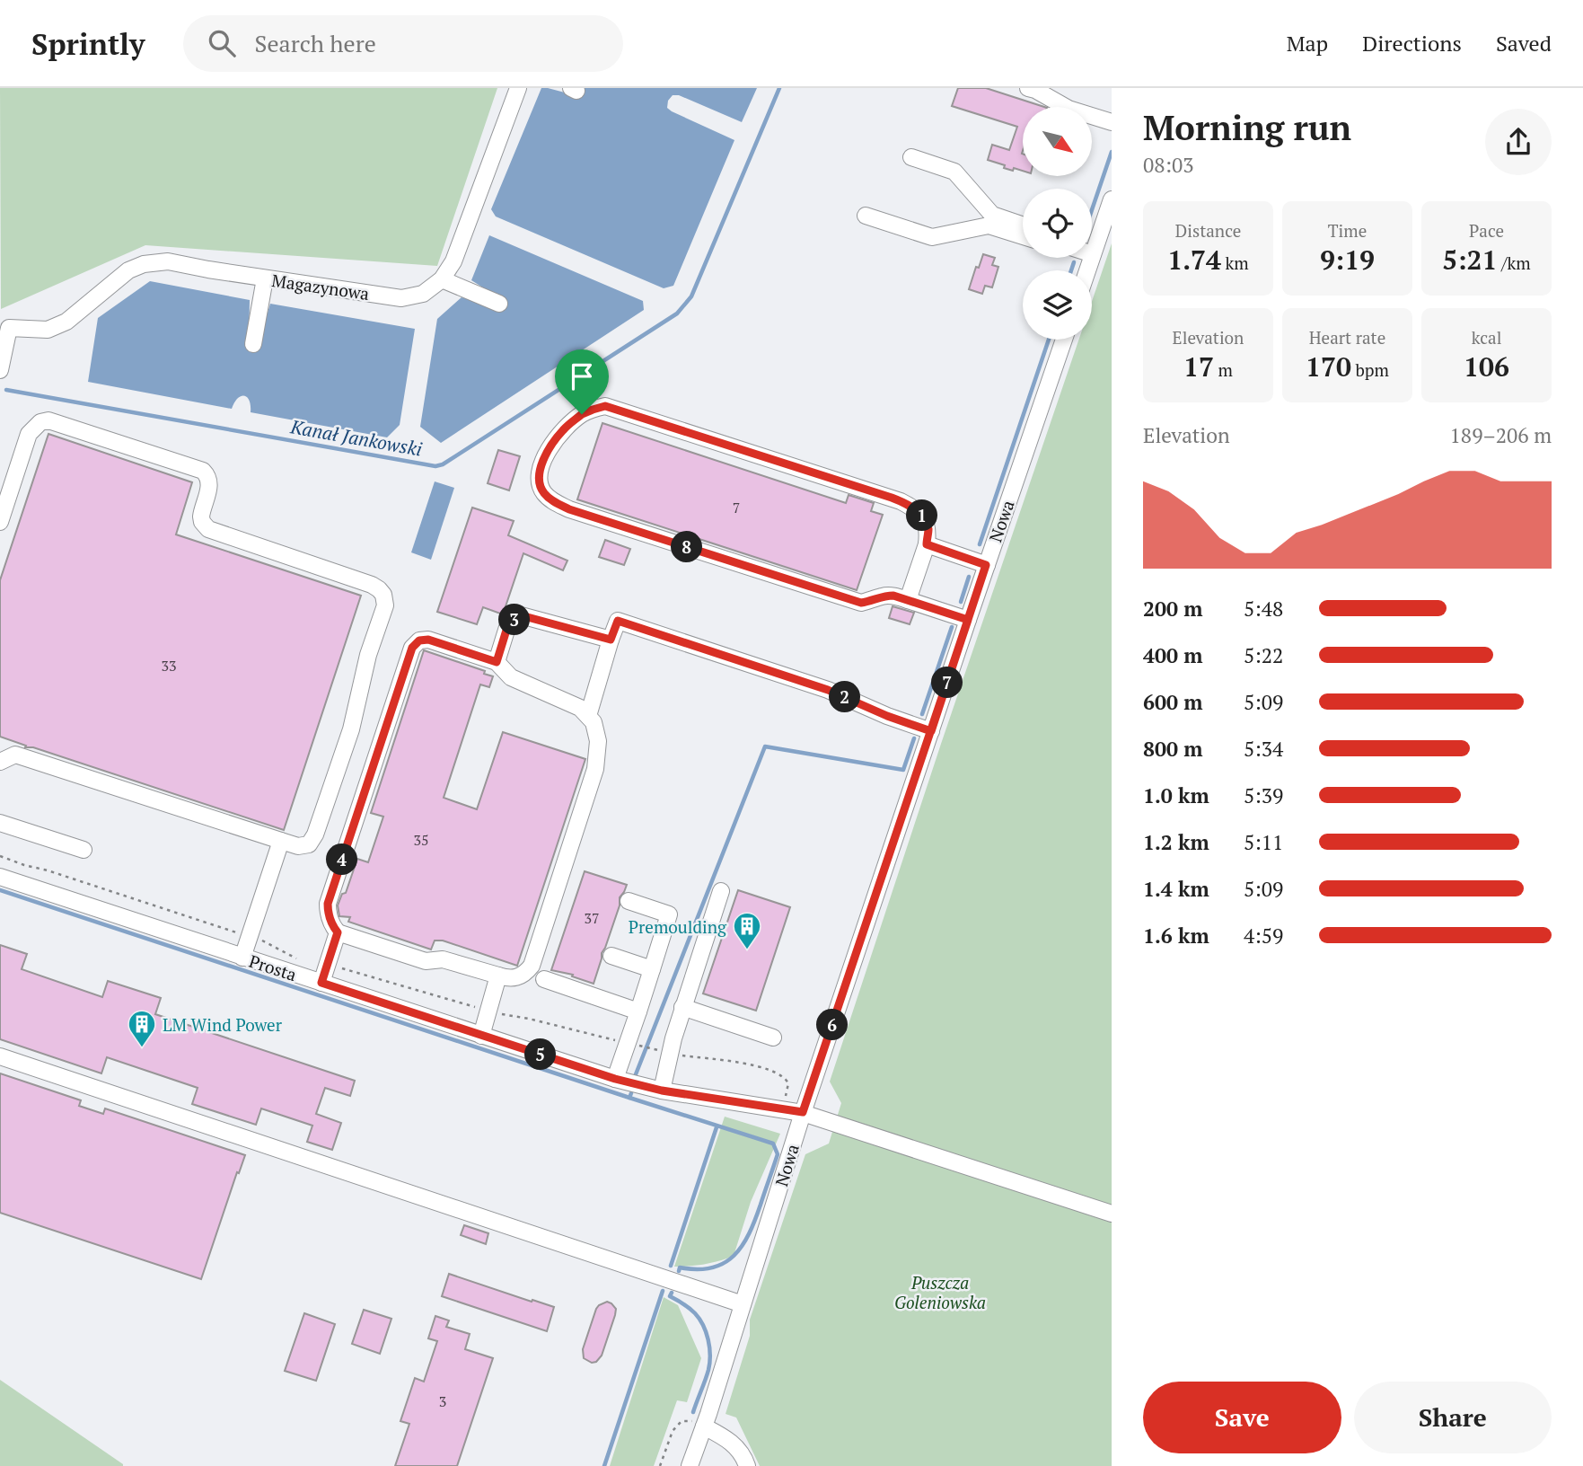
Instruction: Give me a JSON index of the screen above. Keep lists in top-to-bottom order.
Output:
{
  "streets": {
    "street": ["Magazynowa", "Nowa", "Prosta"]
  },
  "crossings": [
    ["Nowa", "Prosta"]
  ],
  "water": ["Kanał Jankowski"],
  "parks": ["Puszcza Goleniowska"],
  "places": {
    "building": ["Premoulding", "LM Wind Power"]
  },
  "house_numbers": [
    "7",
    "33",
    "35",
    "37",
    "3"
  ],
  "north": "bottom right",
  "page": {
    "header": "Sprintly",
    "search": "Search here",
    "nav": ["Map", "Directions", "Saved"],
    "heading": ["Morning run", "08:03"],
    "stats": [
      ["Distance", "1.74 km"],
      ["Time", "9:19"],
      ["Pace", "5:21 /km"],
      ["Elevation", "17 m"],
      ["Heart rate", "170 bpm"],
      ["kcal", "106"]
    ],
    "chart": ["Elevation", "189–206 m"],
    "pins": [
      "1",
      "8",
      "3",
      "7",
      "2",
      "4",
      "6",
      "5"
    ],
    "list": [
      {
        "name": "200 m",
        "note": "5:48"
      },
      {
        "name": "400 m",
        "note": "5:22"
      },
      {
        "name": "600 m",
        "note": "5:09"
      },
      {
        "name": "800 m",
        "note": "5:34"
      },
      {
        "name": "1.0 km",
        "note": "5:39"
      },
      {
        "name": "1.2 km",
        "note": "5:11"
      },
      {
        "name": "1.4 km",
        "note": "5:09"
      },
      {
        "name": "1.6 km",
        "note": "4:59"
      }
    ],
    "buttons": ["Save", "Share"]
  }
}
